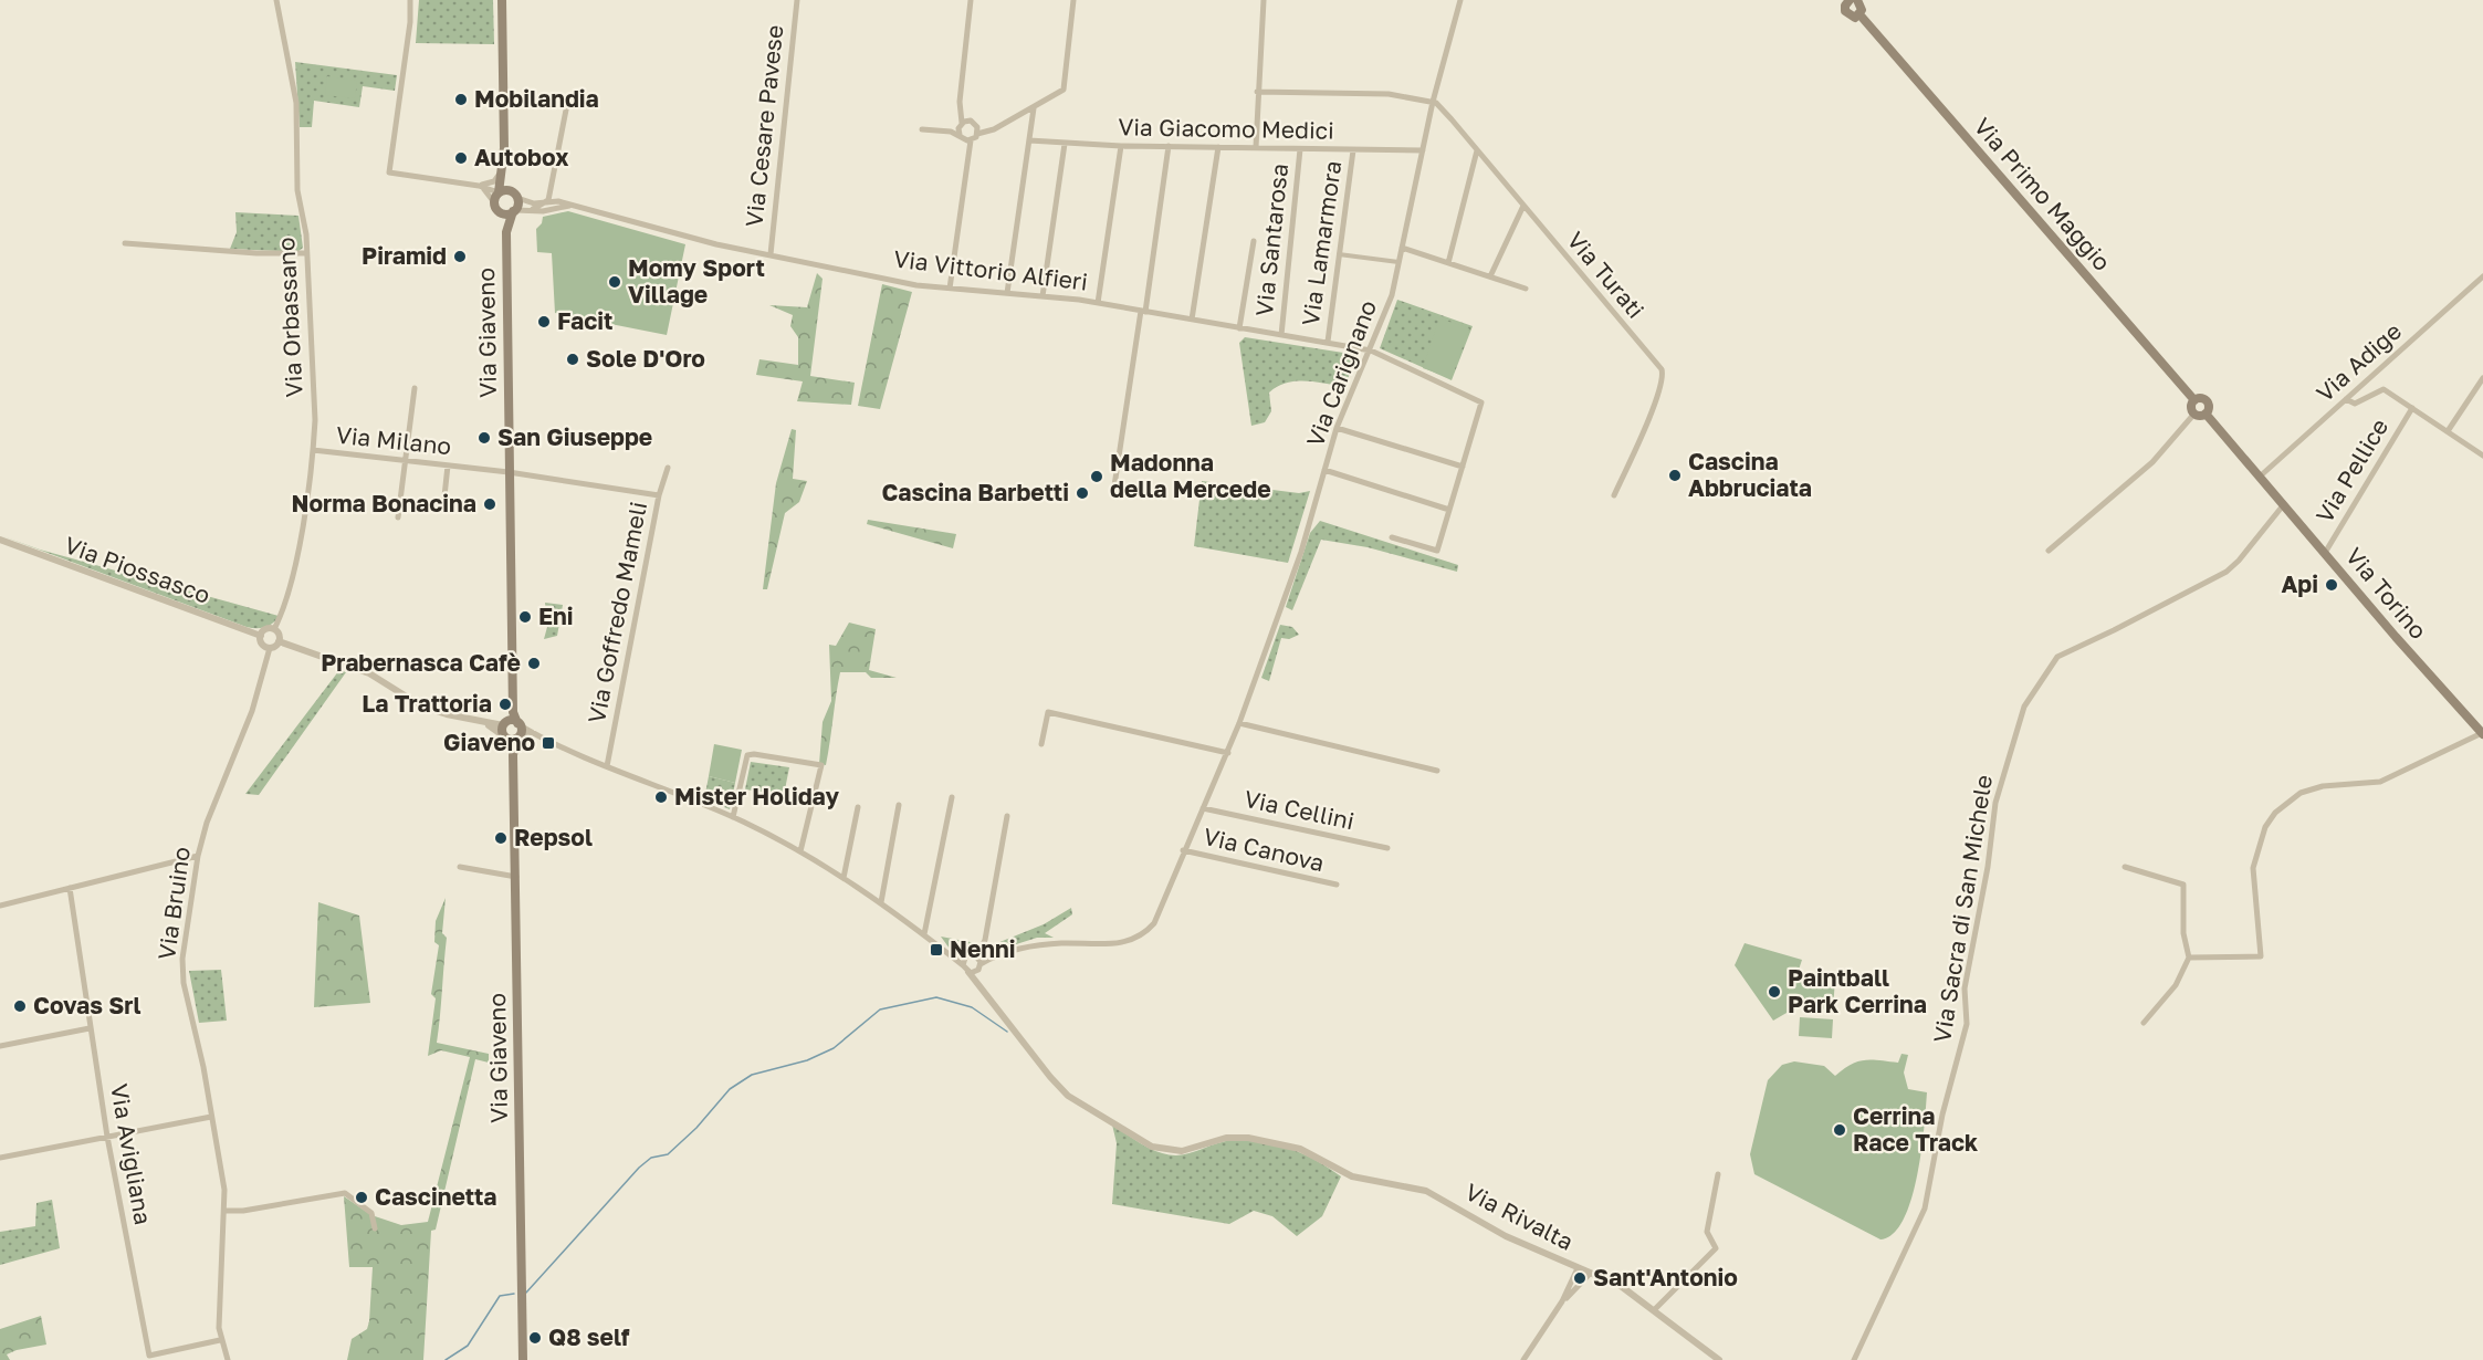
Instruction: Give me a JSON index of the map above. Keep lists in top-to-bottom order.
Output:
{
  "streets": {
    "main road": ["Via Primo Maggio", "Via Giaveno", "Via Torino"],
    "street": [
      "Via Cesare Pavese",
      "Via Giacomo Medici",
      "Via Santarosa",
      "Via Lamarmora",
      "Via Vittorio Alfieri",
      "Via Turati",
      "Via Orbassano",
      "Via Adige",
      "Via Carignano",
      "Via Milano",
      "Via Pellice",
      "Via Piossasco",
      "Via Goffredo Mameli",
      "Via Cellini",
      "Via Canova",
      "Via Bruino",
      "Via Sacra di San Michele",
      "Via Avigliana",
      "Via Rivalta"
    ]
  },
  "crossings": [
    ["Via Cesare Pavese", "Via Vittorio Alfieri"],
    ["Via Giacomo Medici", "Via Santarosa"],
    ["Via Giacomo Medici", "Via Lamarmora"],
    ["Via Giacomo Medici", "Via Carignano"],
    ["Via Santarosa", "Via Vittorio Alfieri"],
    ["Via Lamarmora", "Via Vittorio Alfieri"],
    ["Via Vittorio Alfieri", "Via Giaveno"],
    ["Via Vittorio Alfieri", "Via Carignano"],
    ["Via Turati", "Via Carignano"],
    ["Via Orbassano", "Via Milano"],
    ["Via Orbassano", "Via Piossasco"],
    ["Via Orbassano", "Via Bruino"],
    ["Via Giaveno", "Via Milano"],
    ["Via Adige", "Via Torino"],
    ["Via Carignano", "Via Cellini"],
    ["Via Carignano", "Via Canova"],
    ["Via Milano", "Via Goffredo Mameli"],
    ["Via Pellice", "Via Torino"],
    ["Via Piossasco", "Via Bruino"],
    ["Via Torino", "Via Sacra di San Michele"],
    ["Via Bruino", "Via Avigliana"]
  ],
  "places": {
    "other": [
      "Mobilandia",
      "Autobox",
      "Piramid",
      "Momy Sport Village",
      "Facit",
      "Sole D'Oro",
      "San Giuseppe",
      "Cascina Abbruciata",
      "Madonna della Mercede",
      "Cascina Barbetti",
      "Norma Bonacina",
      "Api",
      "Eni",
      "Prabernasca Cafè",
      "La Trattoria",
      "Mister Holiday",
      "Repsol",
      "Paintball Park Cerrina",
      "Covas Srl",
      "Cerrina Race Track",
      "Cascinetta",
      "Sant'Antonio",
      "Q8 self"
    ],
    "transit": ["Giaveno", "Nenni"]
  }
}
